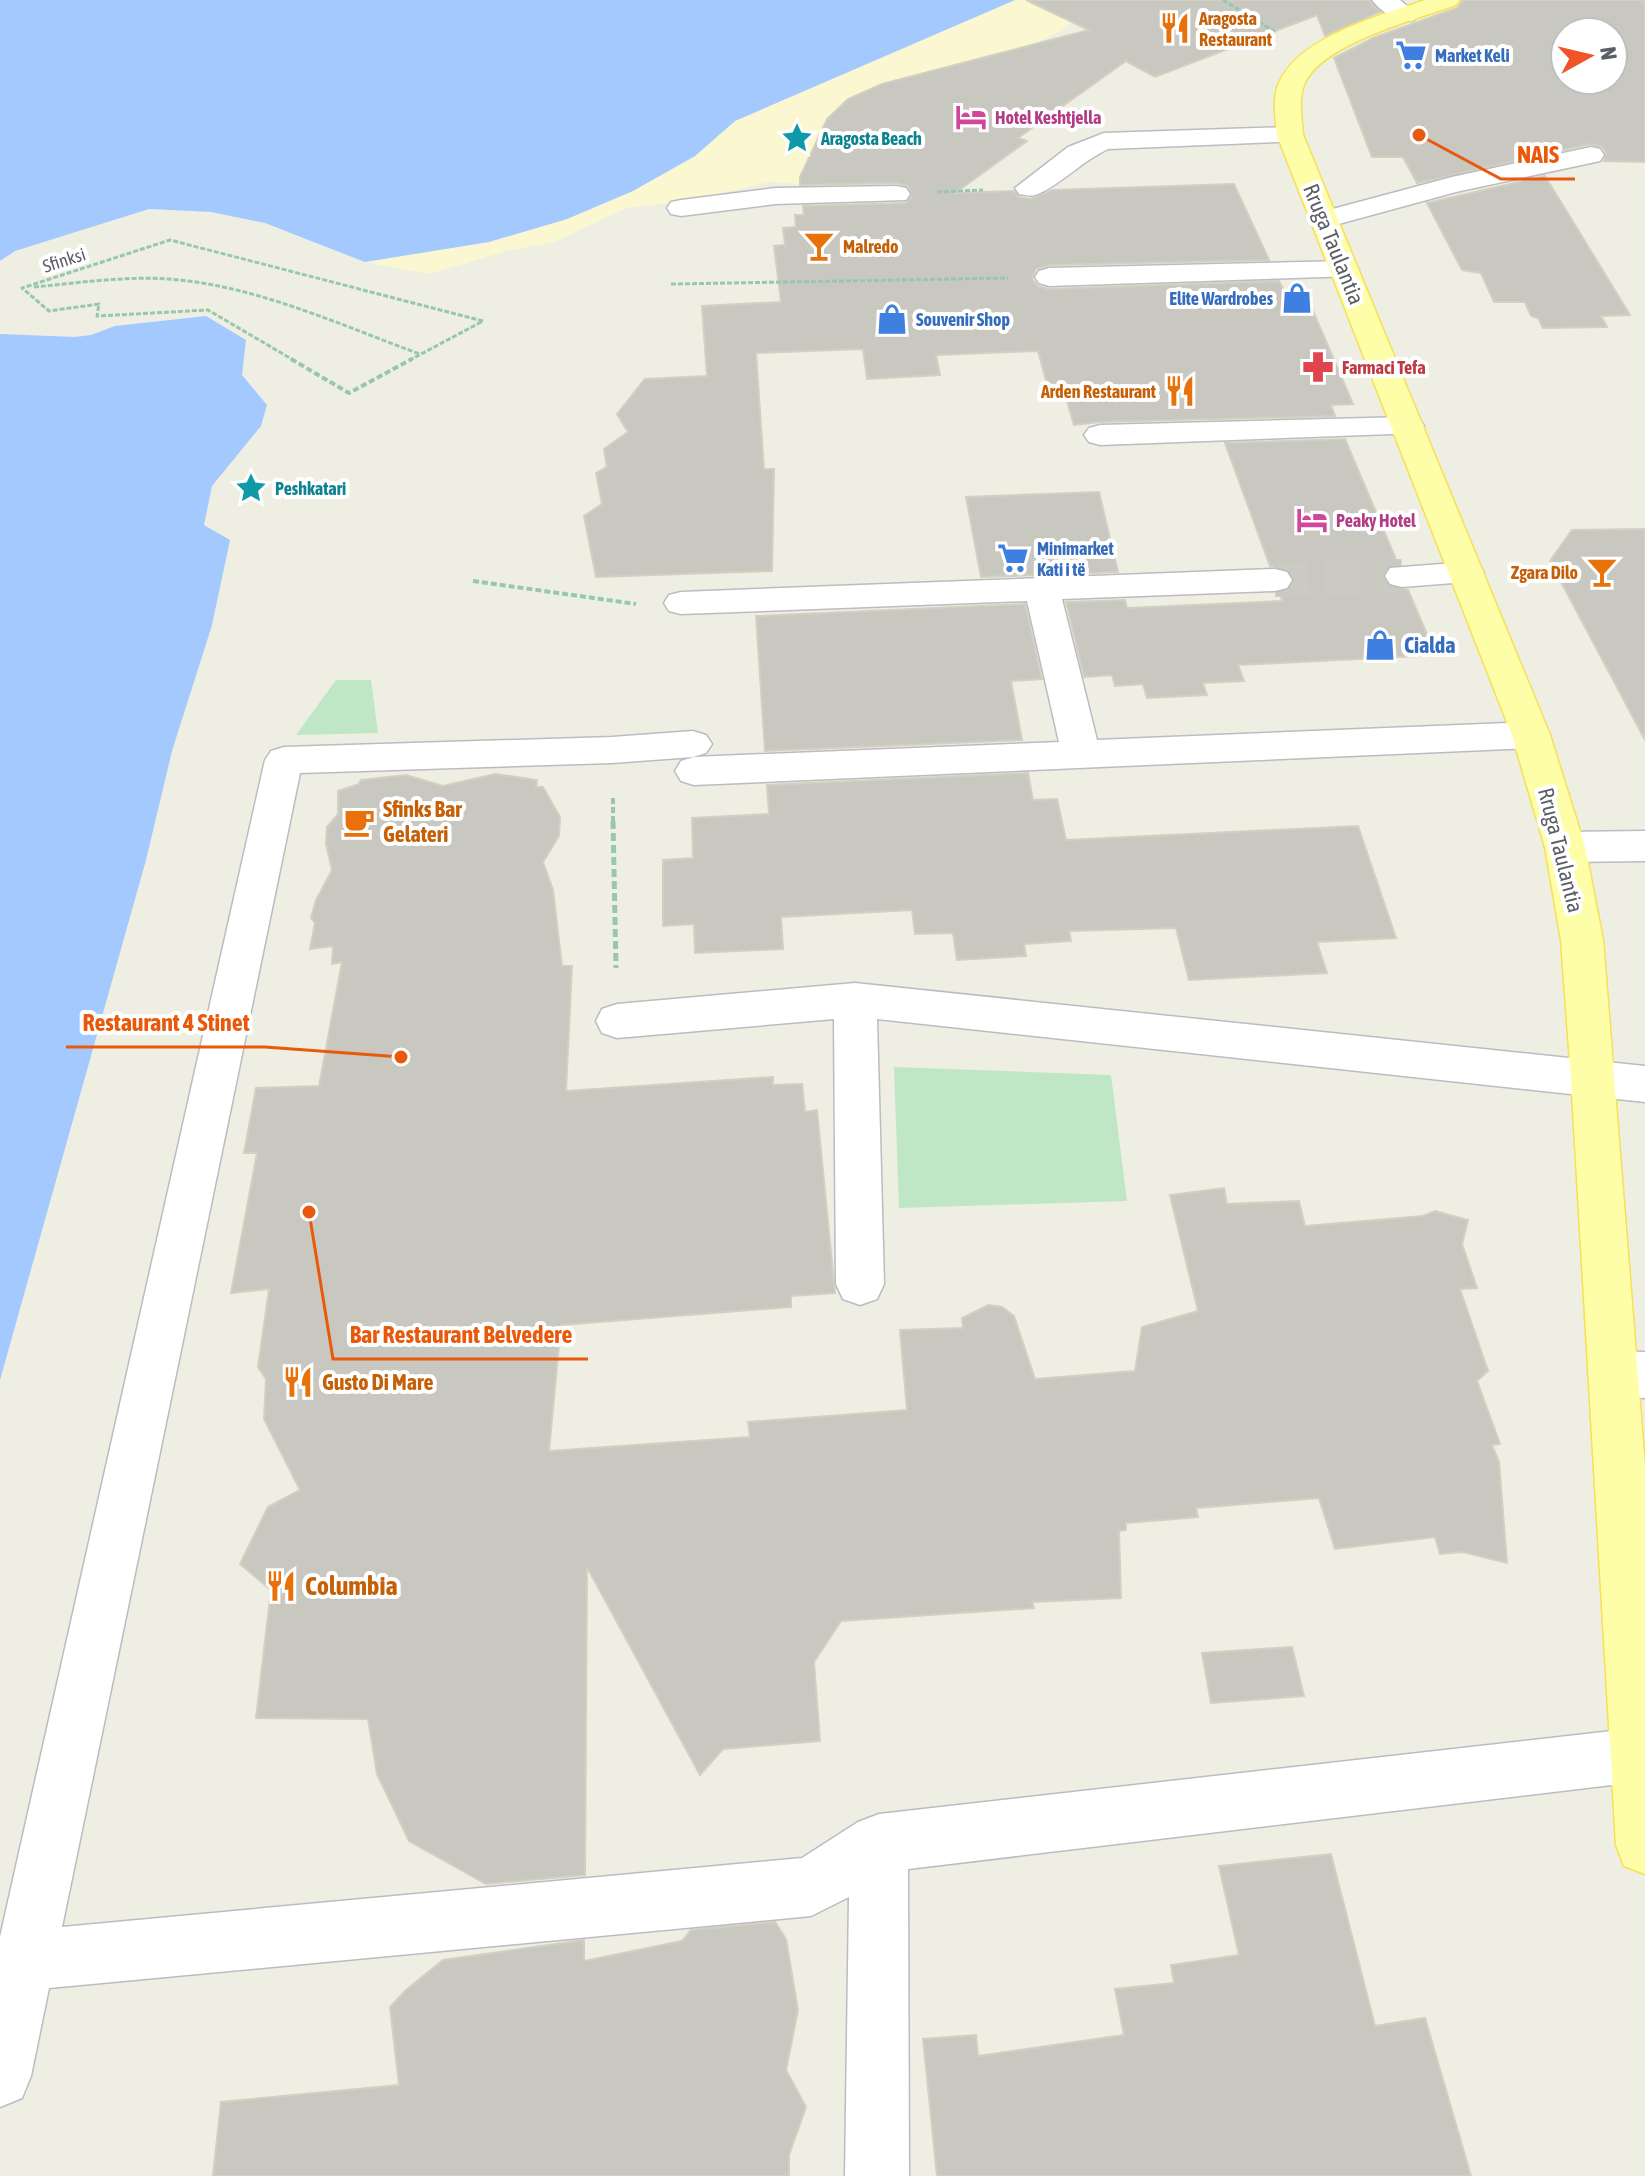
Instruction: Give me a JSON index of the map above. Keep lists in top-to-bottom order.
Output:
{
  "streets": {
    "main road": ["Rruga Taulantia"],
    "path": ["Sfinksi"]
  },
  "places": {
    "restaurant": [
      "Aragosta Restaurant",
      "Arden Restaurant",
      "Gusto Di Mare",
      "Columbia"
    ],
    "supermarket": ["Market Keli", "Minimarket Kati i të"],
    "hotel": ["Hotel Keshtjella", "Peaky Hotel"],
    "other": ["NAIS", "Restaurant 4 Stinet", "Bar Restaurant Belvedere"],
    "place": ["Aragosta Beach", "Peshkatari"],
    "bar": ["Malredo", "Zgara Dilo"],
    "shop": ["Elite Wardrobes", "Souvenir Shop", "Cialda"],
    "pharmacy": ["Farmaci Tefa"],
    "cafe": ["Sfinks Bar Gelateri"]
  },
  "north": "right"
}
